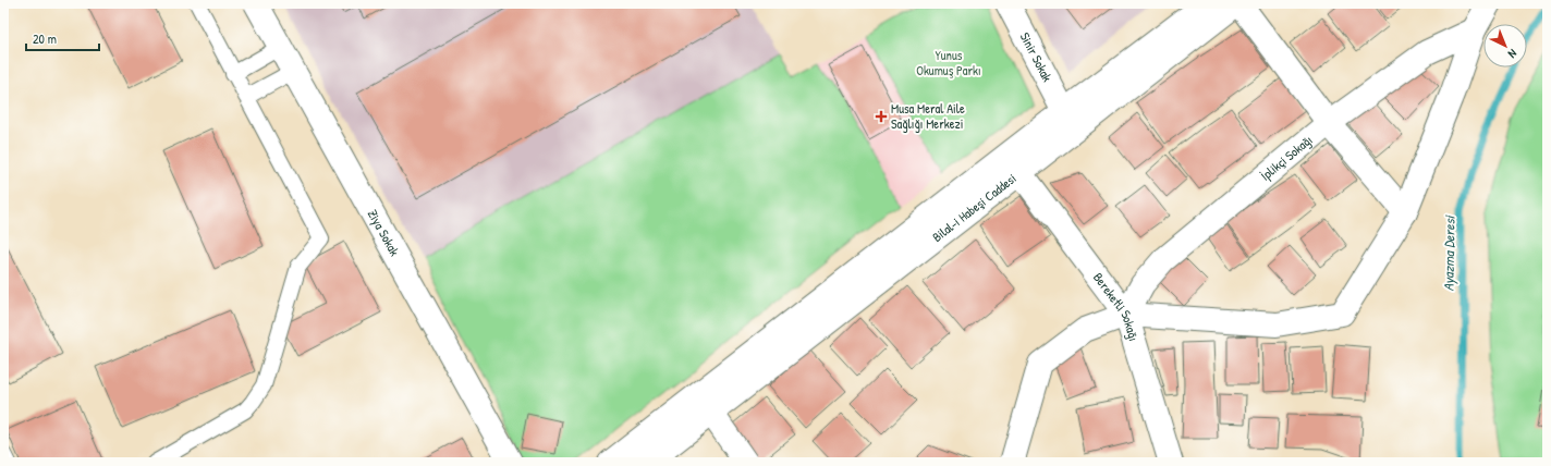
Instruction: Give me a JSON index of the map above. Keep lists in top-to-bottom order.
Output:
{
  "streets": {
    "street": [
      "Sinir Sokak",
      "İplikçi Sokağı",
      "Bilal-i Habeşi Caddesi",
      "Ziya Sokak",
      "Bereketli Sokağı"
    ]
  },
  "crossings": [
    ["Sinir Sokak", "Bilal-i Habeşi Caddesi"],
    ["İplikçi Sokağı", "Bereketli Sokağı"],
    ["Bilal-i Habeşi Caddesi", "Bereketli Sokağı"]
  ],
  "water": ["Ayazma Deresi"],
  "parks": ["Yunus Okumuş Parkı"],
  "places": {
    "health": ["Musa Meral Aile Sağlığı Merkezi"]
  },
  "scale_bar": "20 m",
  "north": "bottom right"
}
